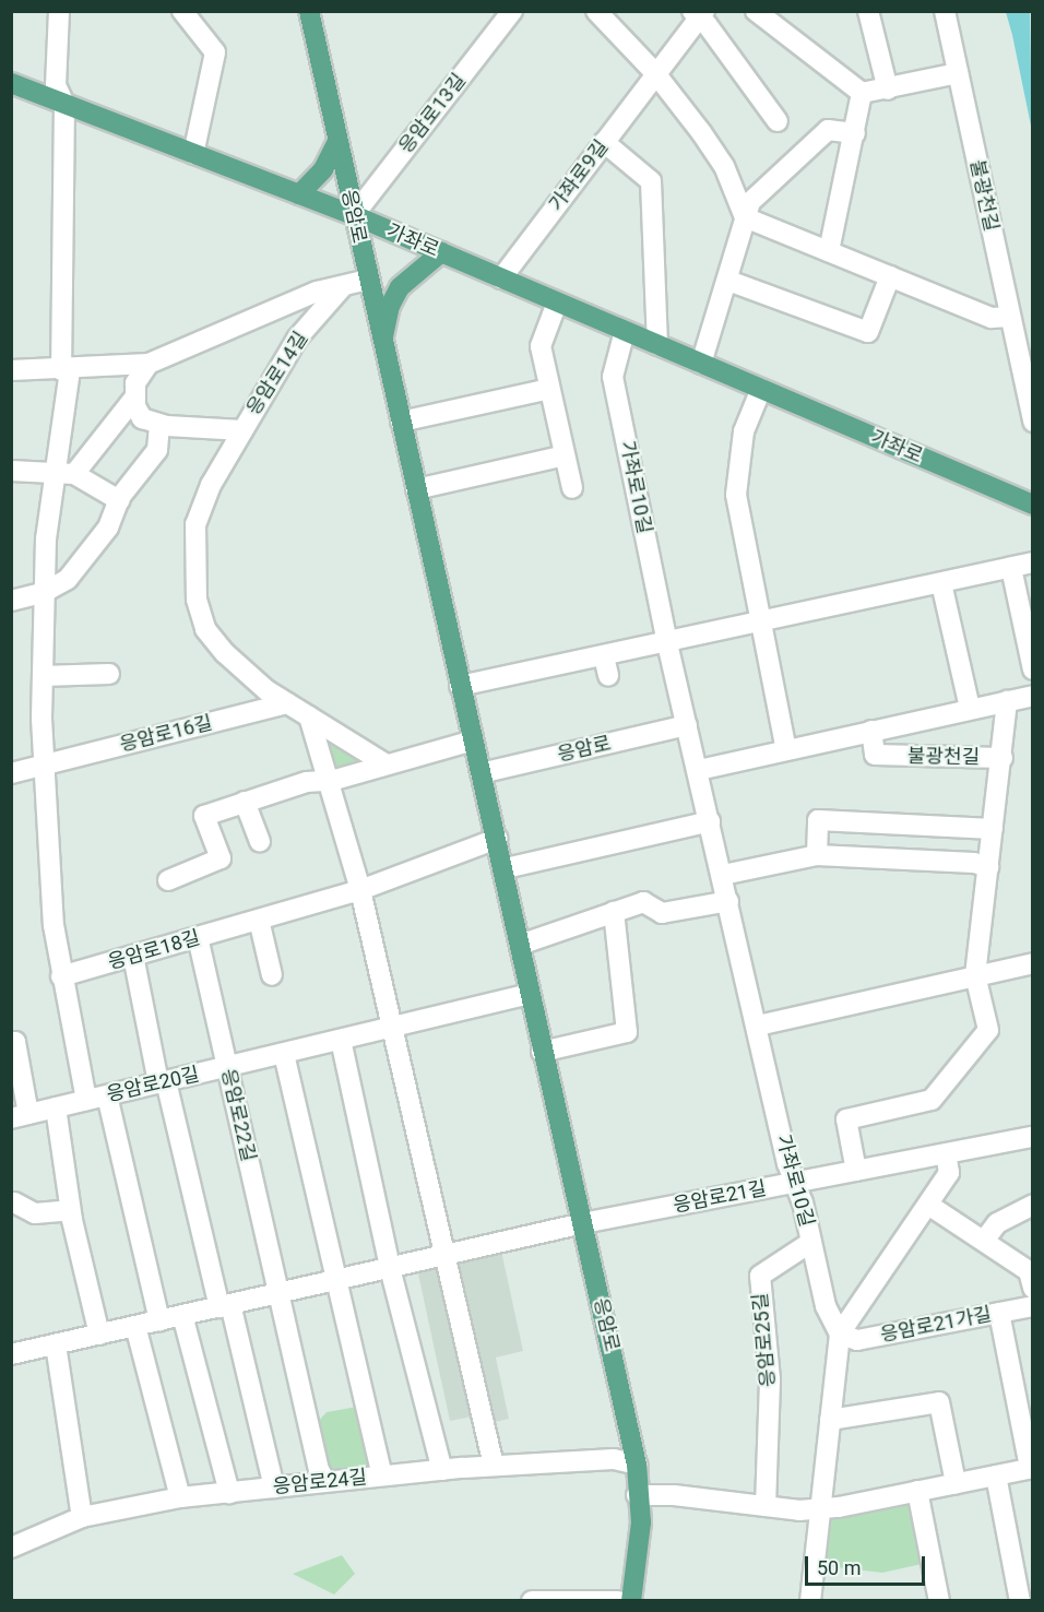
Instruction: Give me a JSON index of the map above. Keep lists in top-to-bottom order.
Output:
{
  "streets": {
    "main road": ["응암로", "가좌로"],
    "street": [
      "응암로13길",
      "가좌로9길",
      "불광천길",
      "응암로14길",
      "가좌로10길",
      "응암로16길",
      "응암로18길",
      "응암로20길",
      "응암로22길",
      "응암로21길",
      "응암로21가길",
      "응암로25길",
      "응암로24길"
    ]
  },
  "crossings": [
    ["응암로13길", "응암로"],
    ["응암로13길", "가좌로"],
    ["가좌로9길", "가좌로"],
    ["응암로", "가좌로"],
    ["응암로", "응암로14길"],
    ["응암로", "가좌로10길"],
    ["응암로", "응암로18길"],
    ["응암로", "응암로20길"],
    ["응암로", "응암로21길"],
    ["응암로", "응암로24길"],
    ["가좌로", "가좌로10길"],
    ["가좌로10길", "응암로21길"],
    ["가좌로10길", "응암로21가길"],
    ["가좌로10길", "응암로25길"],
    ["응암로18길", "응암로22길"],
    ["응암로20길", "응암로22길"],
    ["응암로22길", "응암로24길"],
    ["응암로21길", "응암로21가길"]
  ],
  "scale_bar": "50 m"
}
